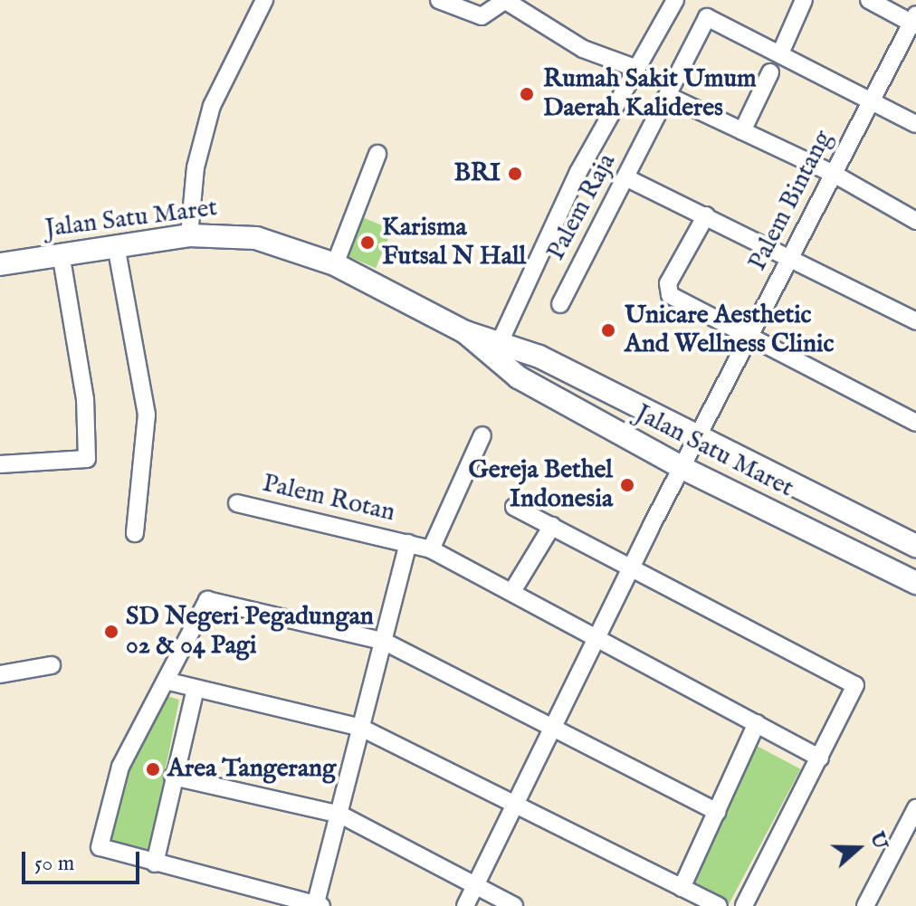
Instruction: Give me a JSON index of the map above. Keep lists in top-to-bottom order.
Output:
{
  "streets": {
    "street": [
      "Palem Bintang",
      "Palem Raja",
      "Jalan Satu Maret",
      "Palem Rotan"
    ]
  },
  "crossings": [
    ["Palem Bintang", "Jalan Satu Maret"],
    ["Palem Bintang", "Palem Rotan"]
  ],
  "places": [
    "Rumah Sakit Umum Daerah Kalideres",
    "BRI",
    "Karisma Futsal N Hall",
    "Unicare Aesthetic And Wellness Clinic",
    "Gereja Bethel Indonesia",
    "SD Negeri Pegadungan 02 & 04 Pagi",
    "Area Tangerang"
  ],
  "scale_bar": "50 m",
  "north": "right"
}
